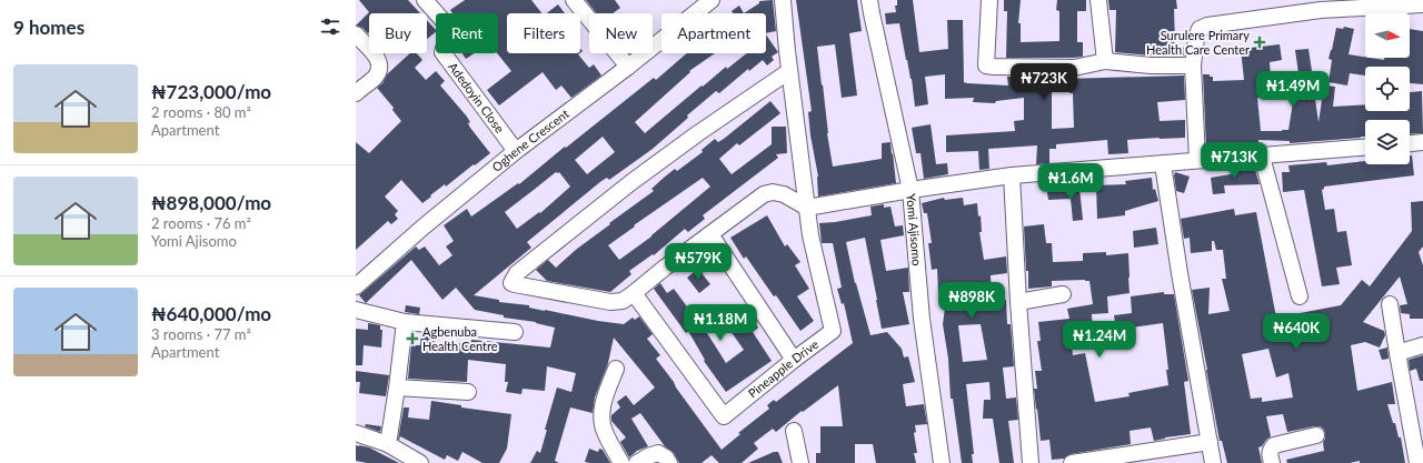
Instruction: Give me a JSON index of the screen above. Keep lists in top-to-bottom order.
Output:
{
  "streets": {
    "street": [
      "Adedoyin Close",
      "Oghene Crescent",
      "Yomi Ajisomo",
      "Pineapple Drive"
    ]
  },
  "crossings": [
    ["Adedoyin Close", "Oghene Crescent"]
  ],
  "places": {
    "health": ["Surulere Primary Health Care Center", "Agbenuba Health Centre"]
  },
  "north": "right",
  "page": {
    "heading": "9 homes",
    "chip": [
      "Buy",
      "Rent",
      "Filters",
      "New",
      "Apartment"
    ],
    "list": [
      {
        "name": "₦723,000/mo",
        "note": "2 rooms · 80 m² · Apartment"
      },
      {
        "name": "₦898,000/mo",
        "note": "2 rooms · 76 m² · Yomi Ajisomo"
      },
      {
        "name": "₦640,000/mo",
        "note": "3 rooms · 77 m² · Apartment"
      }
    ],
    "price": [
      "₦723K",
      "₦1.49M",
      "₦713K",
      "₦1.6M",
      "₦579K",
      "₦898K",
      "₦1.18M",
      "₦640K",
      "₦1.24M"
    ]
  }
}
